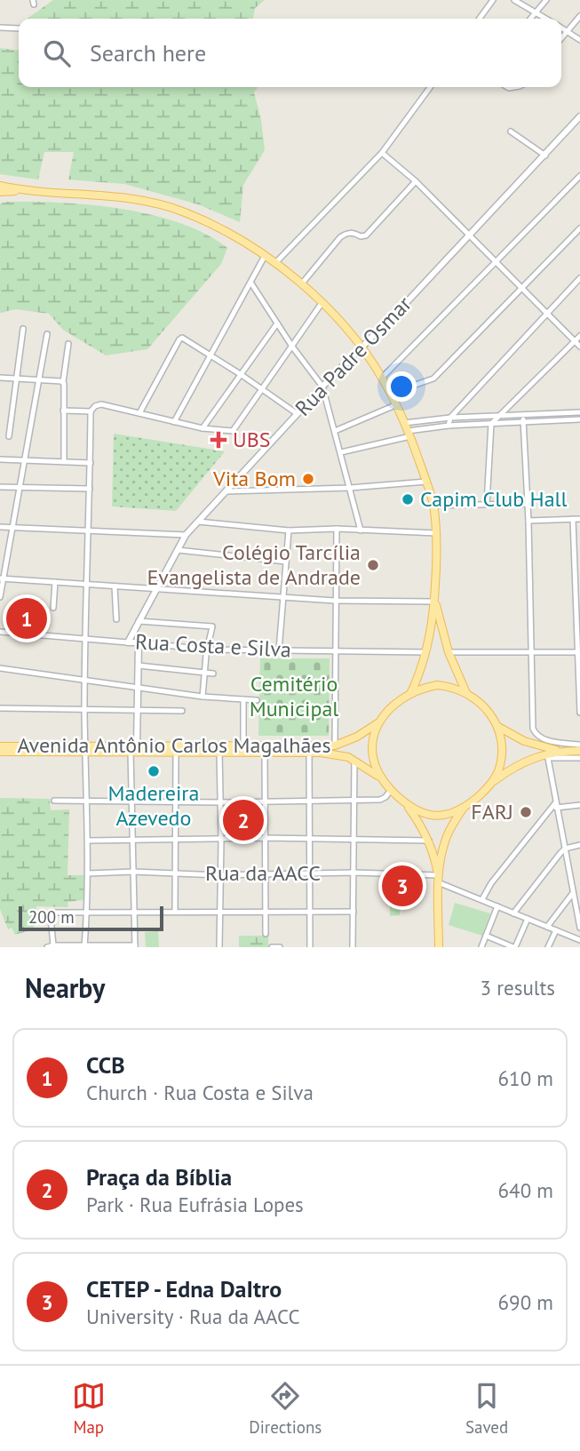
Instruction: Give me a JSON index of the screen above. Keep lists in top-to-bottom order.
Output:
{
  "streets": {
    "main road": ["Avenida Antônio Carlos Magalhães"],
    "street": ["Rua Padre Osmar", "Rua Costa e Silva", "Rua da AACC"]
  },
  "crossings": [
    ["Rua Padre Osmar", "Rua Costa e Silva"]
  ],
  "parks": ["Cemitério Municipal"],
  "places": {
    "health": ["UBS"],
    "other": [
      "Vita Bom",
      "Capim Club Hall",
      "Colégio Tarcília Evangelista de Andrade",
      "Madereira Azevedo",
      "FARJ"
    ]
  },
  "scale_bar": "200 m",
  "page": {
    "search": "Search here",
    "pins": ["1", "2", "3"],
    "scale": "200 m",
    "heading": ["Nearby", "3 results"],
    "list": [
      {
        "mark": "1",
        "name": "CCB",
        "note": "Church · Rua Costa e Silva",
        "value": "610 m"
      },
      {
        "mark": "2",
        "name": "Praça da Bíblia",
        "note": "Park · Rua Eufrásia Lopes",
        "value": "640 m"
      },
      {
        "mark": "3",
        "name": "CETEP - Edna DaItro",
        "note": "University · Rua da AACC",
        "value": "690 m"
      }
    ],
    "nav": ["Map", "Directions", "Saved"]
  }
}
